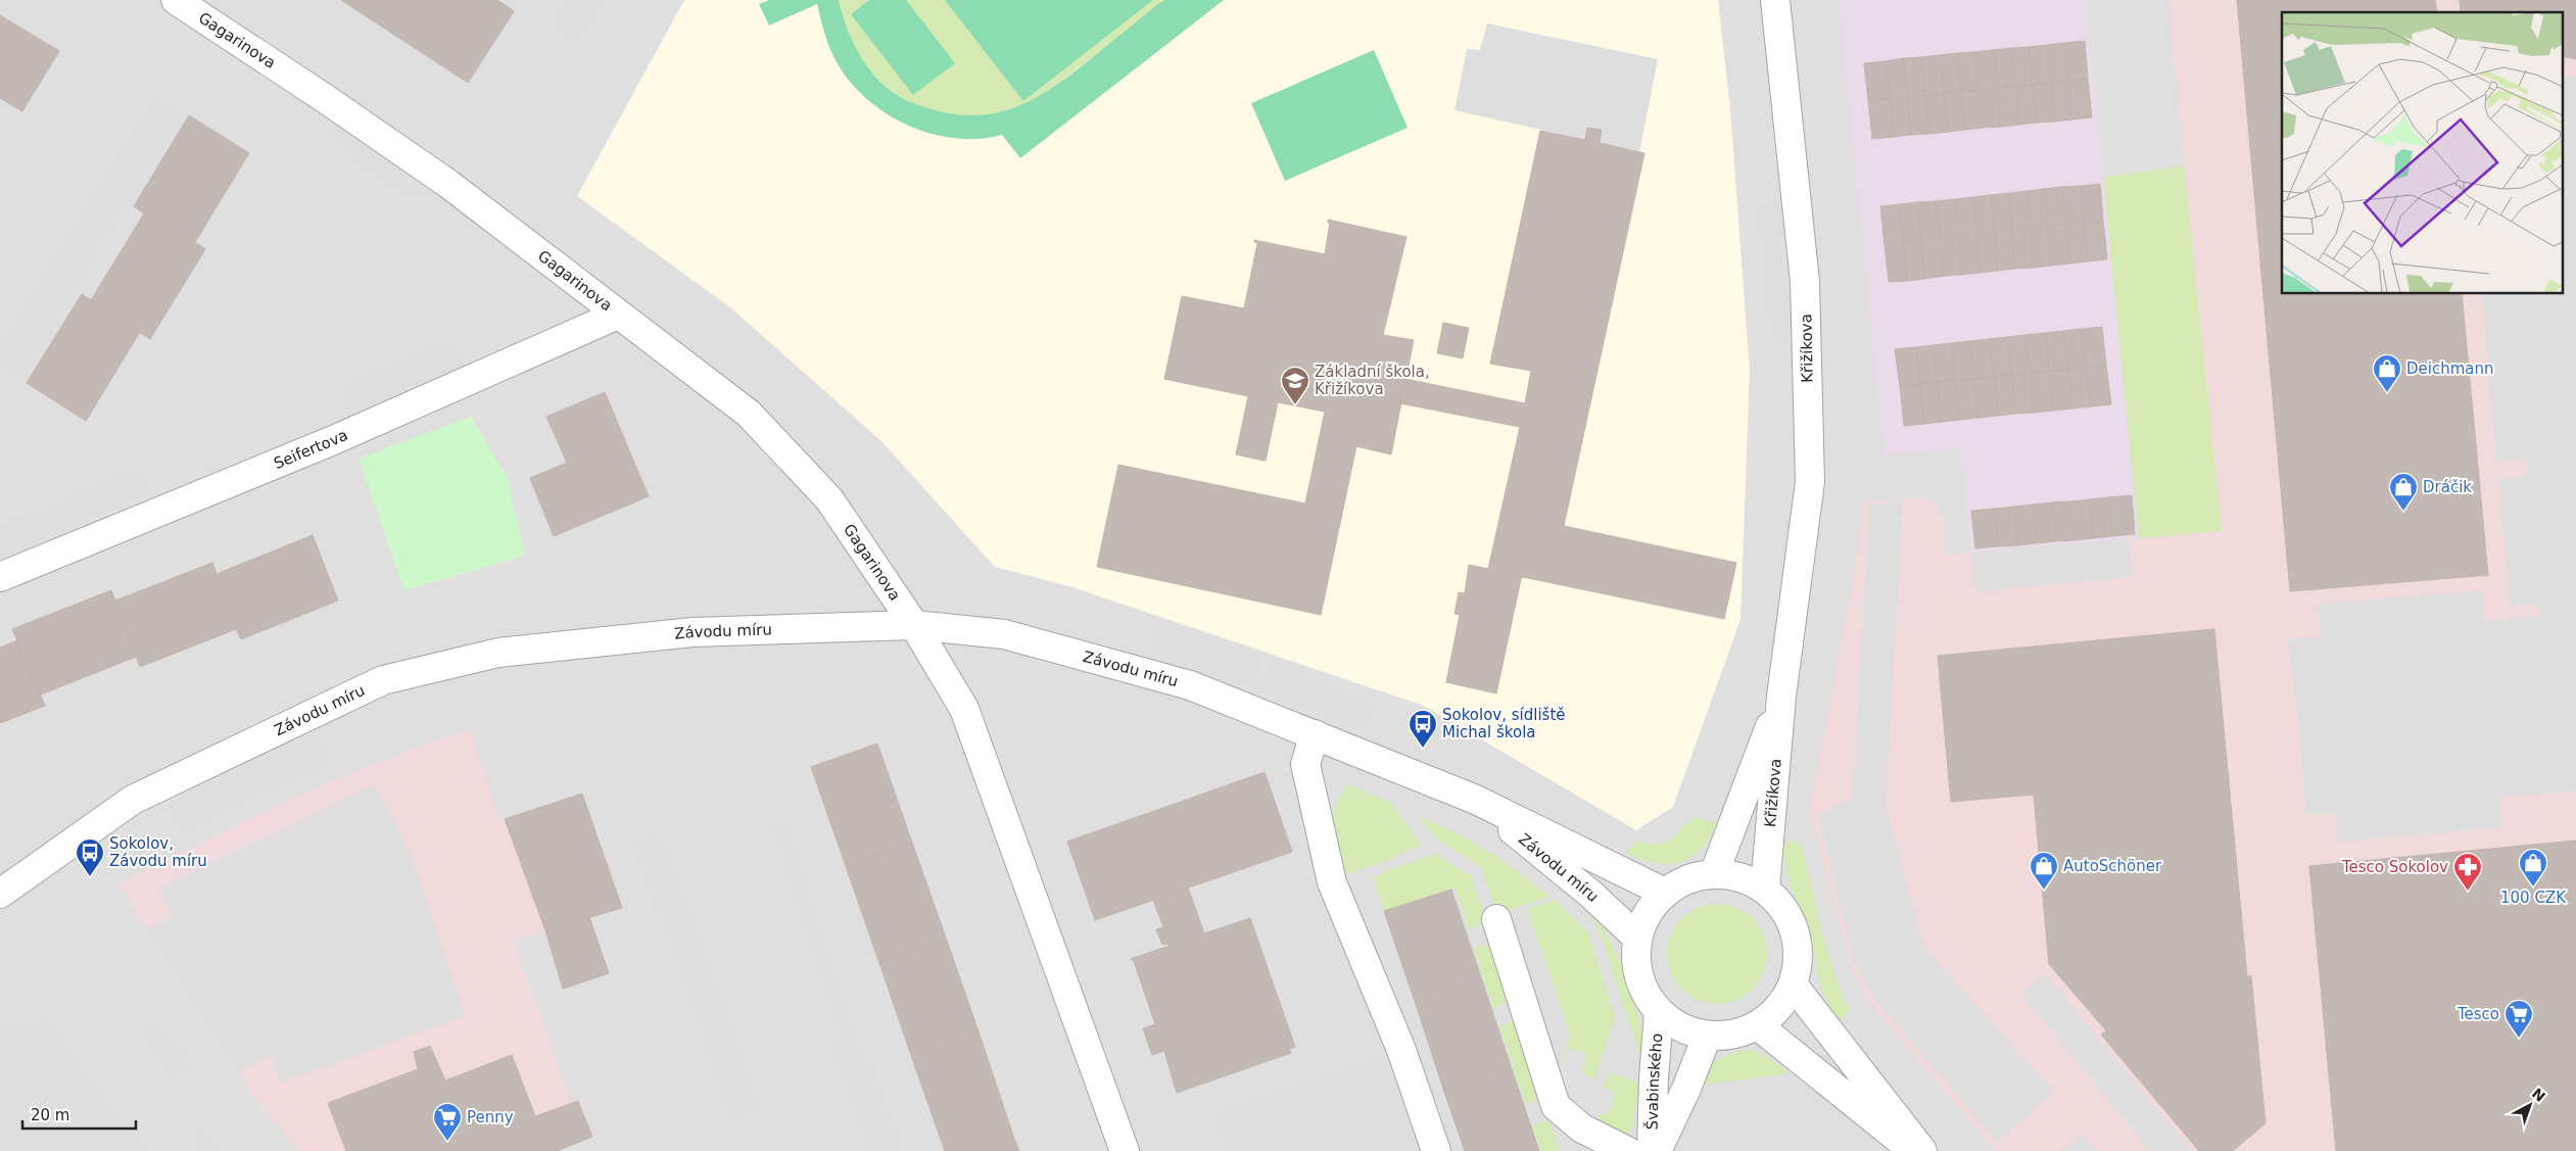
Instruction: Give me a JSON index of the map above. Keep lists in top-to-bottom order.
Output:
{
  "streets": {
    "street": [
      "Gagarinova",
      "Křižíkova",
      "Seifertova",
      "Závodu míru",
      "Švabinského"
    ]
  },
  "crossings": [
    ["Gagarinova", "Seifertova"],
    ["Gagarinova", "Závodu míru"],
    ["Křižíkova", "Závodu míru"],
    ["Křižíkova", "Švabinského"],
    ["Závodu míru", "Švabinského"]
  ],
  "places": {
    "shop": [
      "Deichmann",
      "Dráčik",
      "100 CZK",
      "AutoSchöner"
    ],
    "school or university": ["Základní škola, Křižíkova"],
    "bus stop": ["Sokolov, sídliště Michal škola", "Sokolov, Závodu míru"],
    "pharmacy": ["Tesco Sokolov"],
    "supermarket": ["Tesco", "Penny"]
  },
  "scale_bar": "20 m",
  "north": "top right"
}
